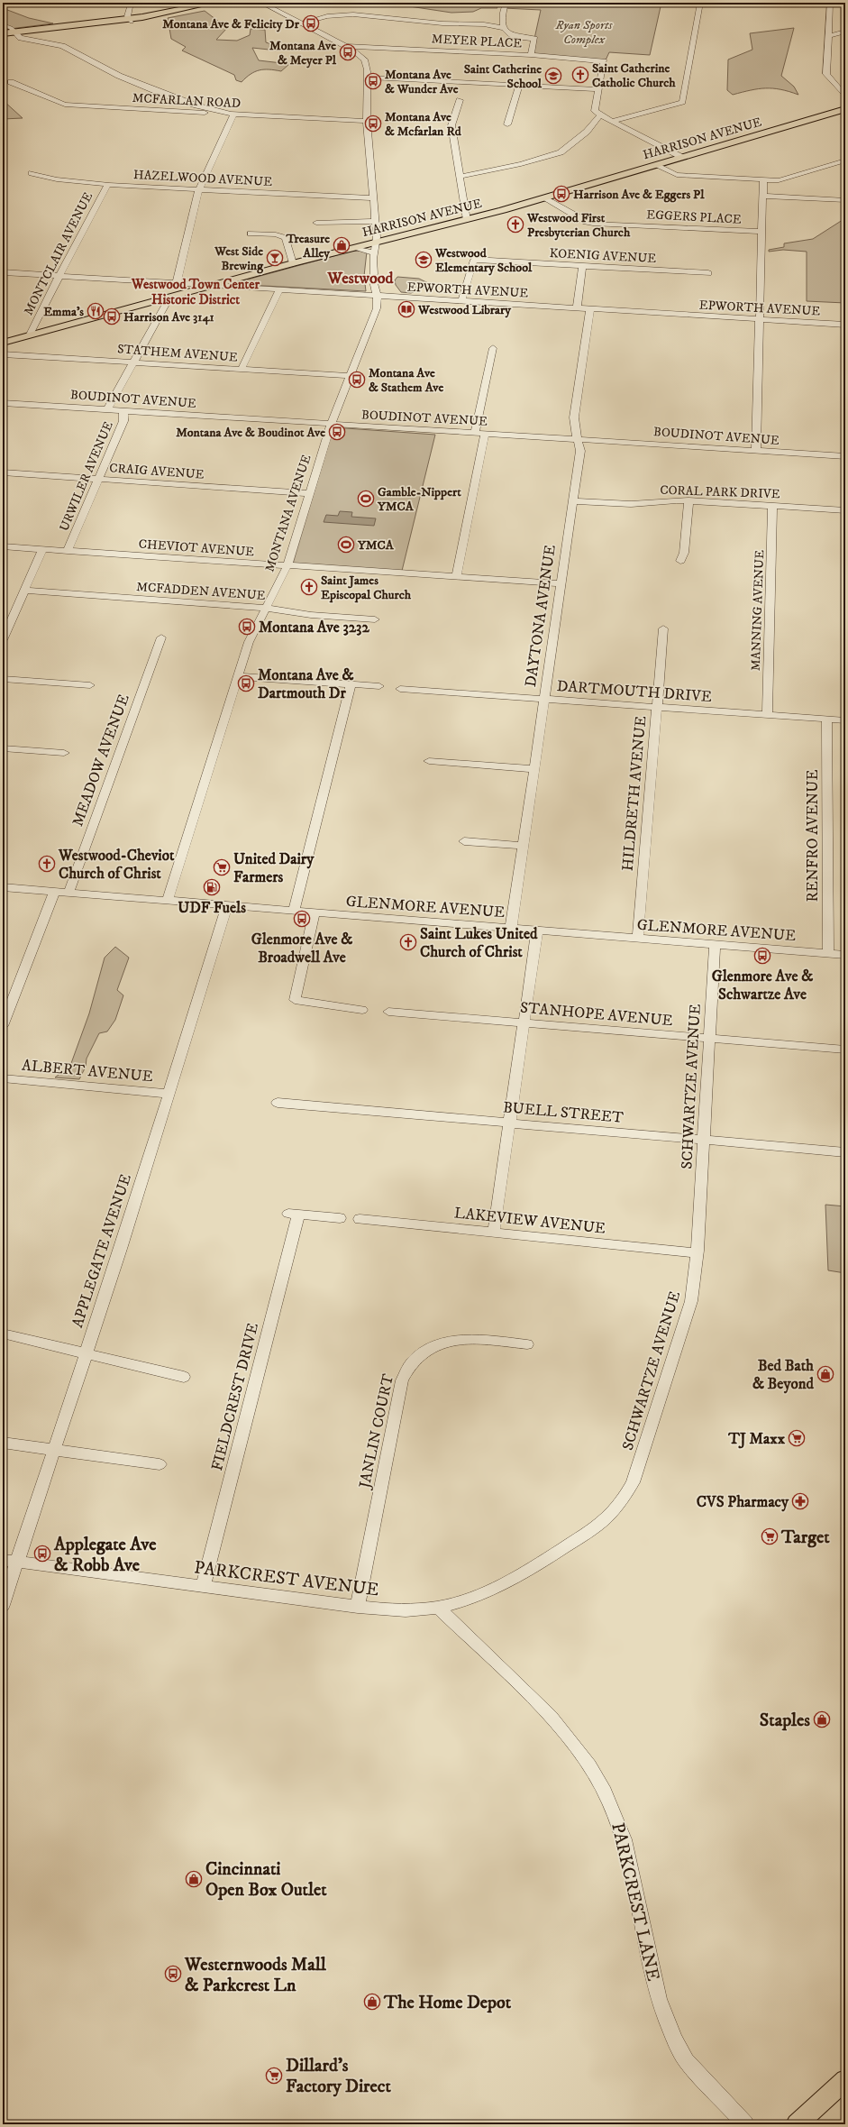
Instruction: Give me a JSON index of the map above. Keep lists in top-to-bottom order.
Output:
{
  "streets": {
    "main road": ["HARRISON AVENUE"],
    "street": [
      "MEYER PLACE",
      "MCFARLAN ROAD",
      "HAZELWOOD AVENUE",
      "EGGERS PLACE",
      "MONTCLAIR AVENUE",
      "KOENIG AVENUE",
      "EPWORTH AVENUE",
      "STATHEM AVENUE",
      "BOUDINOT AVENUE",
      "CRAIG AVENUE",
      "URWILER AVENUE",
      "CORAL PARK DRIVE",
      "MONTANA AVENUE",
      "CHEVIOT AVENUE",
      "MCFADDEN AVENUE",
      "MANNING AVENUE",
      "DAYTONA AVENUE",
      "DARTMOUTH DRIVE",
      "MEADOW AVENUE",
      "HILDRETH AVENUE",
      "RENFRO AVENUE",
      "GLENMORE AVENUE",
      "STANHOPE AVENUE",
      "ALBERT AVENUE",
      "SCHWARTZE AVENUE",
      "BUELL STREET",
      "LAKEVIEW AVENUE",
      "APPLEGATE AVENUE",
      "FIELDCREST DRIVE",
      "JANLIN COURT",
      "PARKCREST AVENUE",
      "PARKCREST LANE"
    ]
  },
  "crossings": [
    ["MEYER PLACE", "MONTANA AVENUE"],
    ["MCFARLAN ROAD", "MONTANA AVENUE"],
    ["HARRISON AVENUE", "EGGERS PLACE"],
    ["HARRISON AVENUE", "MONTCLAIR AVENUE"],
    ["HARRISON AVENUE", "EPWORTH AVENUE"],
    ["HARRISON AVENUE", "URWILER AVENUE"],
    ["HARRISON AVENUE", "MONTANA AVENUE"],
    ["HAZELWOOD AVENUE", "MONTCLAIR AVENUE"],
    ["HAZELWOOD AVENUE", "MONTANA AVENUE"],
    ["MONTCLAIR AVENUE", "EPWORTH AVENUE"],
    ["KOENIG AVENUE", "EPWORTH AVENUE"],
    ["EPWORTH AVENUE", "MONTANA AVENUE"],
    ["EPWORTH AVENUE", "DAYTONA AVENUE"],
    ["STATHEM AVENUE", "URWILER AVENUE"],
    ["STATHEM AVENUE", "MONTANA AVENUE"],
    ["BOUDINOT AVENUE", "URWILER AVENUE"],
    ["BOUDINOT AVENUE", "MONTANA AVENUE"],
    ["BOUDINOT AVENUE", "DAYTONA AVENUE"],
    ["CRAIG AVENUE", "URWILER AVENUE"],
    ["CRAIG AVENUE", "MONTANA AVENUE"],
    ["URWILER AVENUE", "CHEVIOT AVENUE"],
    ["CORAL PARK DRIVE", "MANNING AVENUE"],
    ["CORAL PARK DRIVE", "DAYTONA AVENUE"],
    ["MONTANA AVENUE", "CHEVIOT AVENUE"],
    ["MONTANA AVENUE", "MCFADDEN AVENUE"],
    ["MONTANA AVENUE", "GLENMORE AVENUE"],
    ["CHEVIOT AVENUE", "DAYTONA AVENUE"],
    ["MANNING AVENUE", "DARTMOUTH DRIVE"],
    ["DAYTONA AVENUE", "DARTMOUTH DRIVE"],
    ["DAYTONA AVENUE", "GLENMORE AVENUE"],
    ["DARTMOUTH DRIVE", "HILDRETH AVENUE"],
    ["DARTMOUTH DRIVE", "RENFRO AVENUE"],
    ["MEADOW AVENUE", "GLENMORE AVENUE"],
    ["HILDRETH AVENUE", "GLENMORE AVENUE"],
    ["RENFRO AVENUE", "GLENMORE AVENUE"],
    ["GLENMORE AVENUE", "SCHWARTZE AVENUE"],
    ["GLENMORE AVENUE", "APPLEGATE AVENUE"],
    ["STANHOPE AVENUE", "SCHWARTZE AVENUE"],
    ["ALBERT AVENUE", "APPLEGATE AVENUE"],
    ["SCHWARTZE AVENUE", "BUELL STREET"],
    ["SCHWARTZE AVENUE", "LAKEVIEW AVENUE"],
    ["SCHWARTZE AVENUE", "PARKCREST AVENUE"],
    ["SCHWARTZE AVENUE", "PARKCREST LANE"],
    ["APPLEGATE AVENUE", "PARKCREST AVENUE"],
    ["FIELDCREST DRIVE", "PARKCREST AVENUE"],
    ["JANLIN COURT", "PARKCREST AVENUE"],
    ["PARKCREST AVENUE", "PARKCREST LANE"]
  ],
  "districts": ["Westwood", "Westwood Town Center Historic District"],
  "parks": ["Ryan Sports Complex"],
  "places": {
    "bus stop": [
      "Montana Ave & Felicity Dr",
      "Montana Ave & Meyer Pl",
      "Montana Ave & Wunder Ave",
      "Montana Ave & Mcfarlan Rd",
      "Harrison Ave & Eggers Pl",
      "Harrison Ave 3141",
      "Montana Ave & Stathem Ave",
      "Montana Ave & Boudinot Ave",
      "Montana Ave 3232",
      "Montana Ave & Dartmouth Dr",
      "Glenmore Ave & Broadwell Ave",
      "Glenmore Ave & Schwartze Ave",
      "Applegate Ave & Robb Ave",
      "Westernwoods Mall & Parkcrest Ln"
    ],
    "church": [
      "Saint Catherine Catholic Church",
      "Westwood First Presbyterian Church",
      "Saint James Episcopal Church",
      "Westwood-Cheviot Church of Christ",
      "Saint Lukes United Church of Christ"
    ],
    "school or university": ["Saint Catherine School", "Westwood Elementary School"],
    "shop": [
      "Treasure Alley",
      "Bed Bath & Beyond",
      "Staples",
      "Cincinnati Open Box Outlet",
      "The Home Depot"
    ],
    "bar": ["West Side Brewing"],
    "library": ["Westwood Library"],
    "restaurant": ["Emma's"],
    "sports": ["Gamble-Nippert YMCA", "YMCA"],
    "supermarket": [
      "United Dairy Farmers",
      "TJ Maxx",
      "Target",
      "Dillard’s Factory Direct"
    ],
    "fuel station": ["UDF Fuels"],
    "pharmacy": ["CVS Pharmacy"]
  }
}
